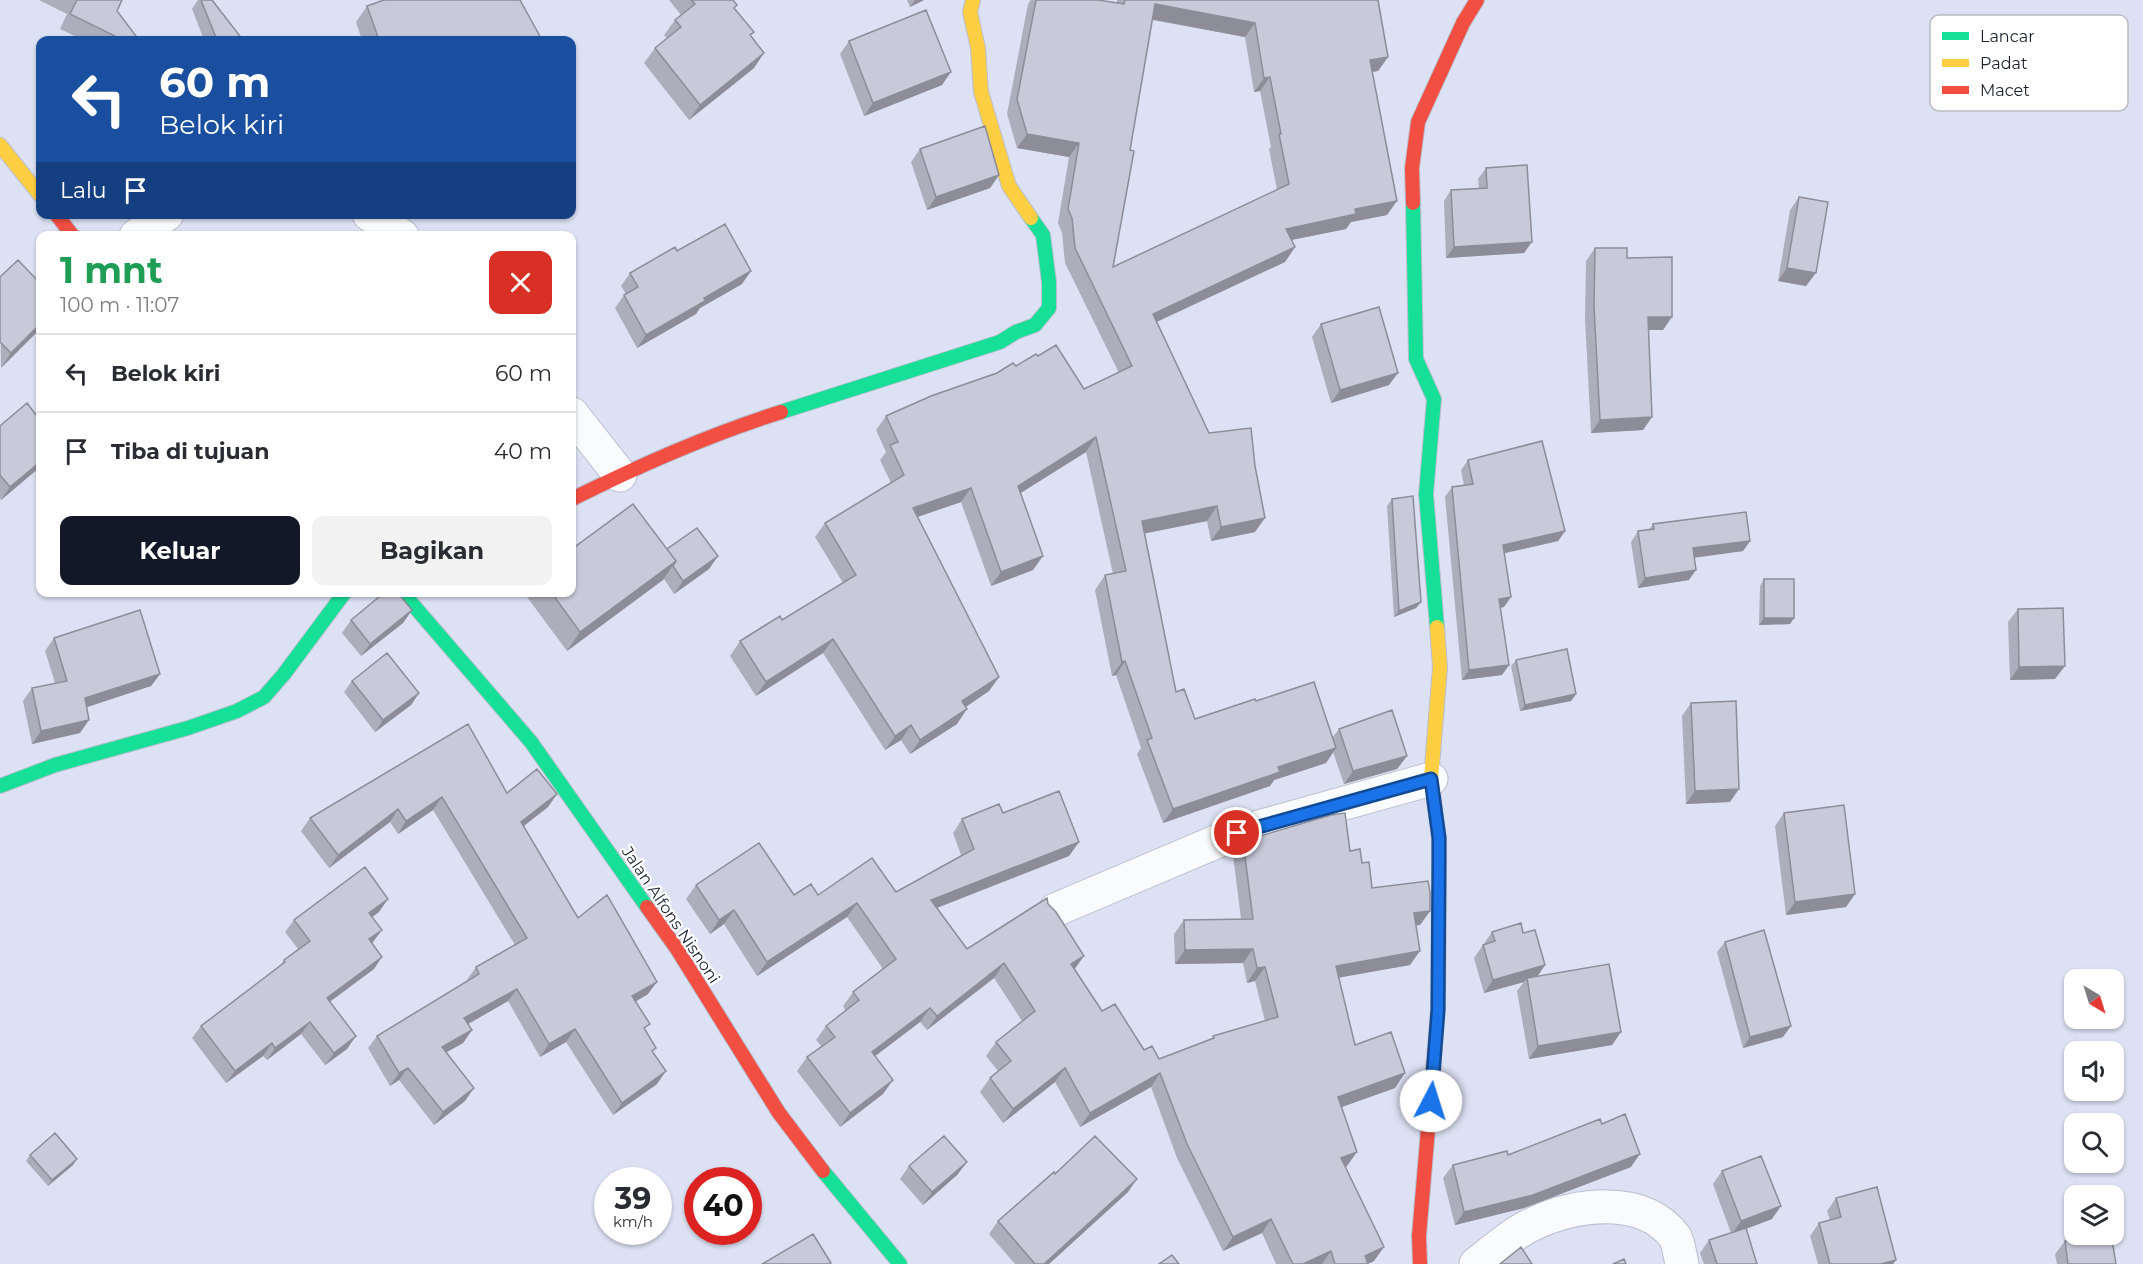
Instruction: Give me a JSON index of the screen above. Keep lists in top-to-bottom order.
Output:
{
  "streets": {
    "street": ["Jalan Alfons Nisnoni"]
  },
  "legend": ["Lancar", "Padat", "Macet"],
  "north": "bottom right",
  "page": {
    "turn": ["60 m", "Belok kiri"],
    "then": "Lalu",
    "heading": ["1 mnt", "100 m · 11:07"],
    "list": [
      {
        "name": "Belok kiri",
        "value": "60 m"
      },
      {
        "name": "Tiba di tujuan",
        "value": "40 m"
      }
    ],
    "buttons": ["Keluar", "Bagikan"],
    "speed": "39 km/h",
    "limit": "40"
  }
}
